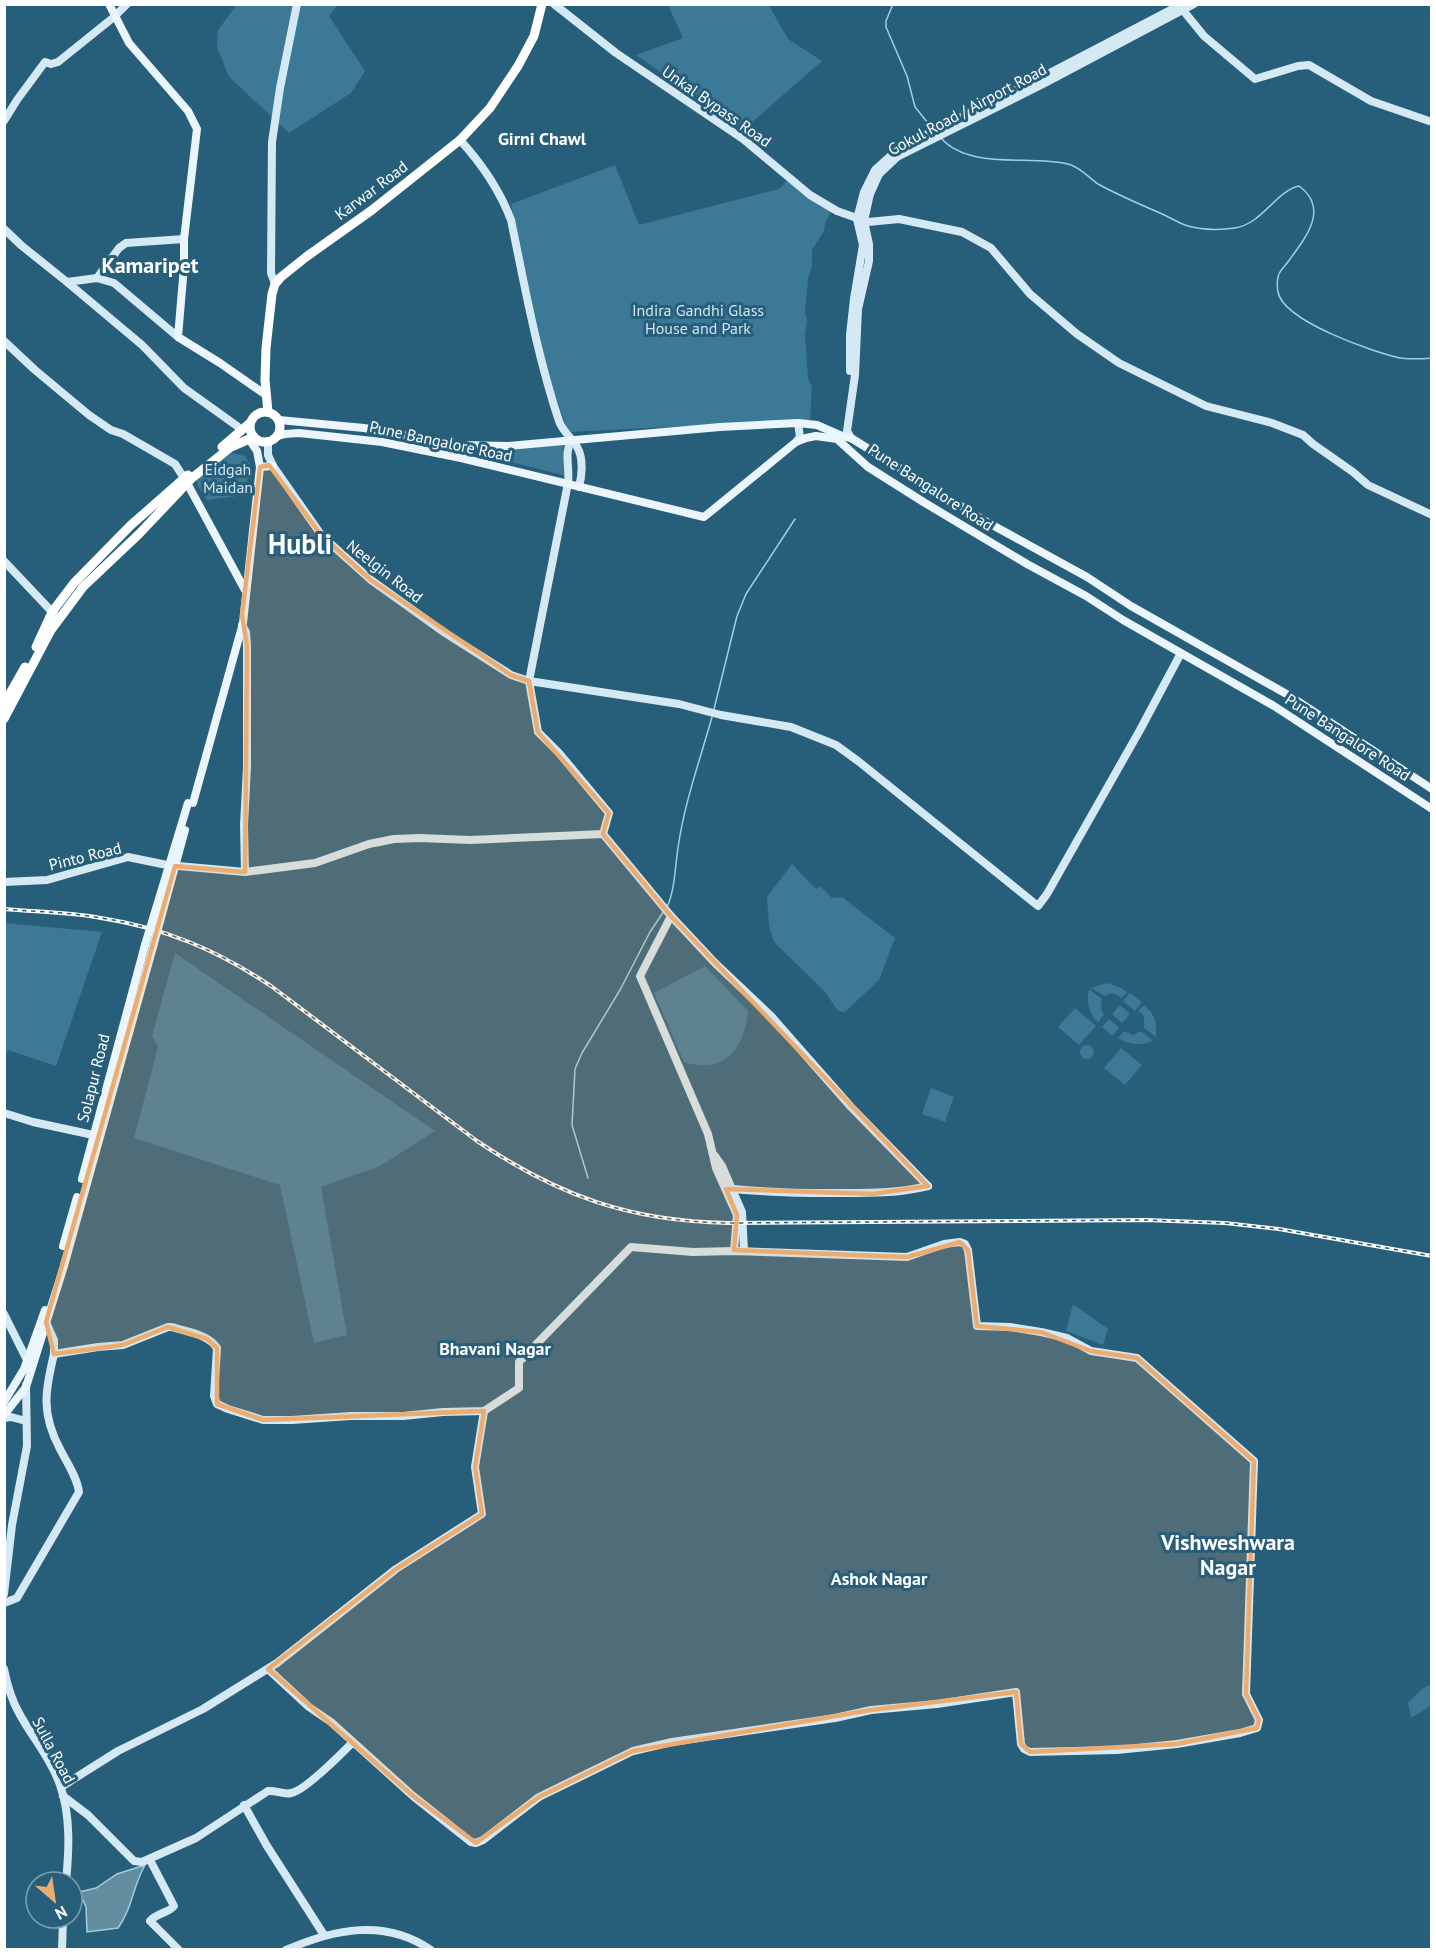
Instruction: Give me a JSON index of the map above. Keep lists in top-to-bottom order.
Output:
{
  "streets": {
    "highway": ["Karwar Road"],
    "main road": ["Pune Bangalore Road", "Solapur Road"],
    "street": [
      "Unkal Bypass Road",
      "Gokul Road / Airport Road",
      "Neelgin Road",
      "Pinto Road",
      "Sulla Road"
    ]
  },
  "crossings": [
    ["Unkal Bypass Road", "Gokul Road / Airport Road"],
    ["Gokul Road / Airport Road", "Pune Bangalore Road"],
    ["Pune Bangalore Road", "Neelgin Road"]
  ],
  "districts": [
    "Girni Chawl",
    "Kamaripet",
    "Hubli",
    "Bhavani Nagar",
    "Vishweshwara Nagar",
    "Ashok Nagar"
  ],
  "parks": ["Indira Gandhi Glass House and Park", "Eidgah Maidan"],
  "north": "bottom right"
}
